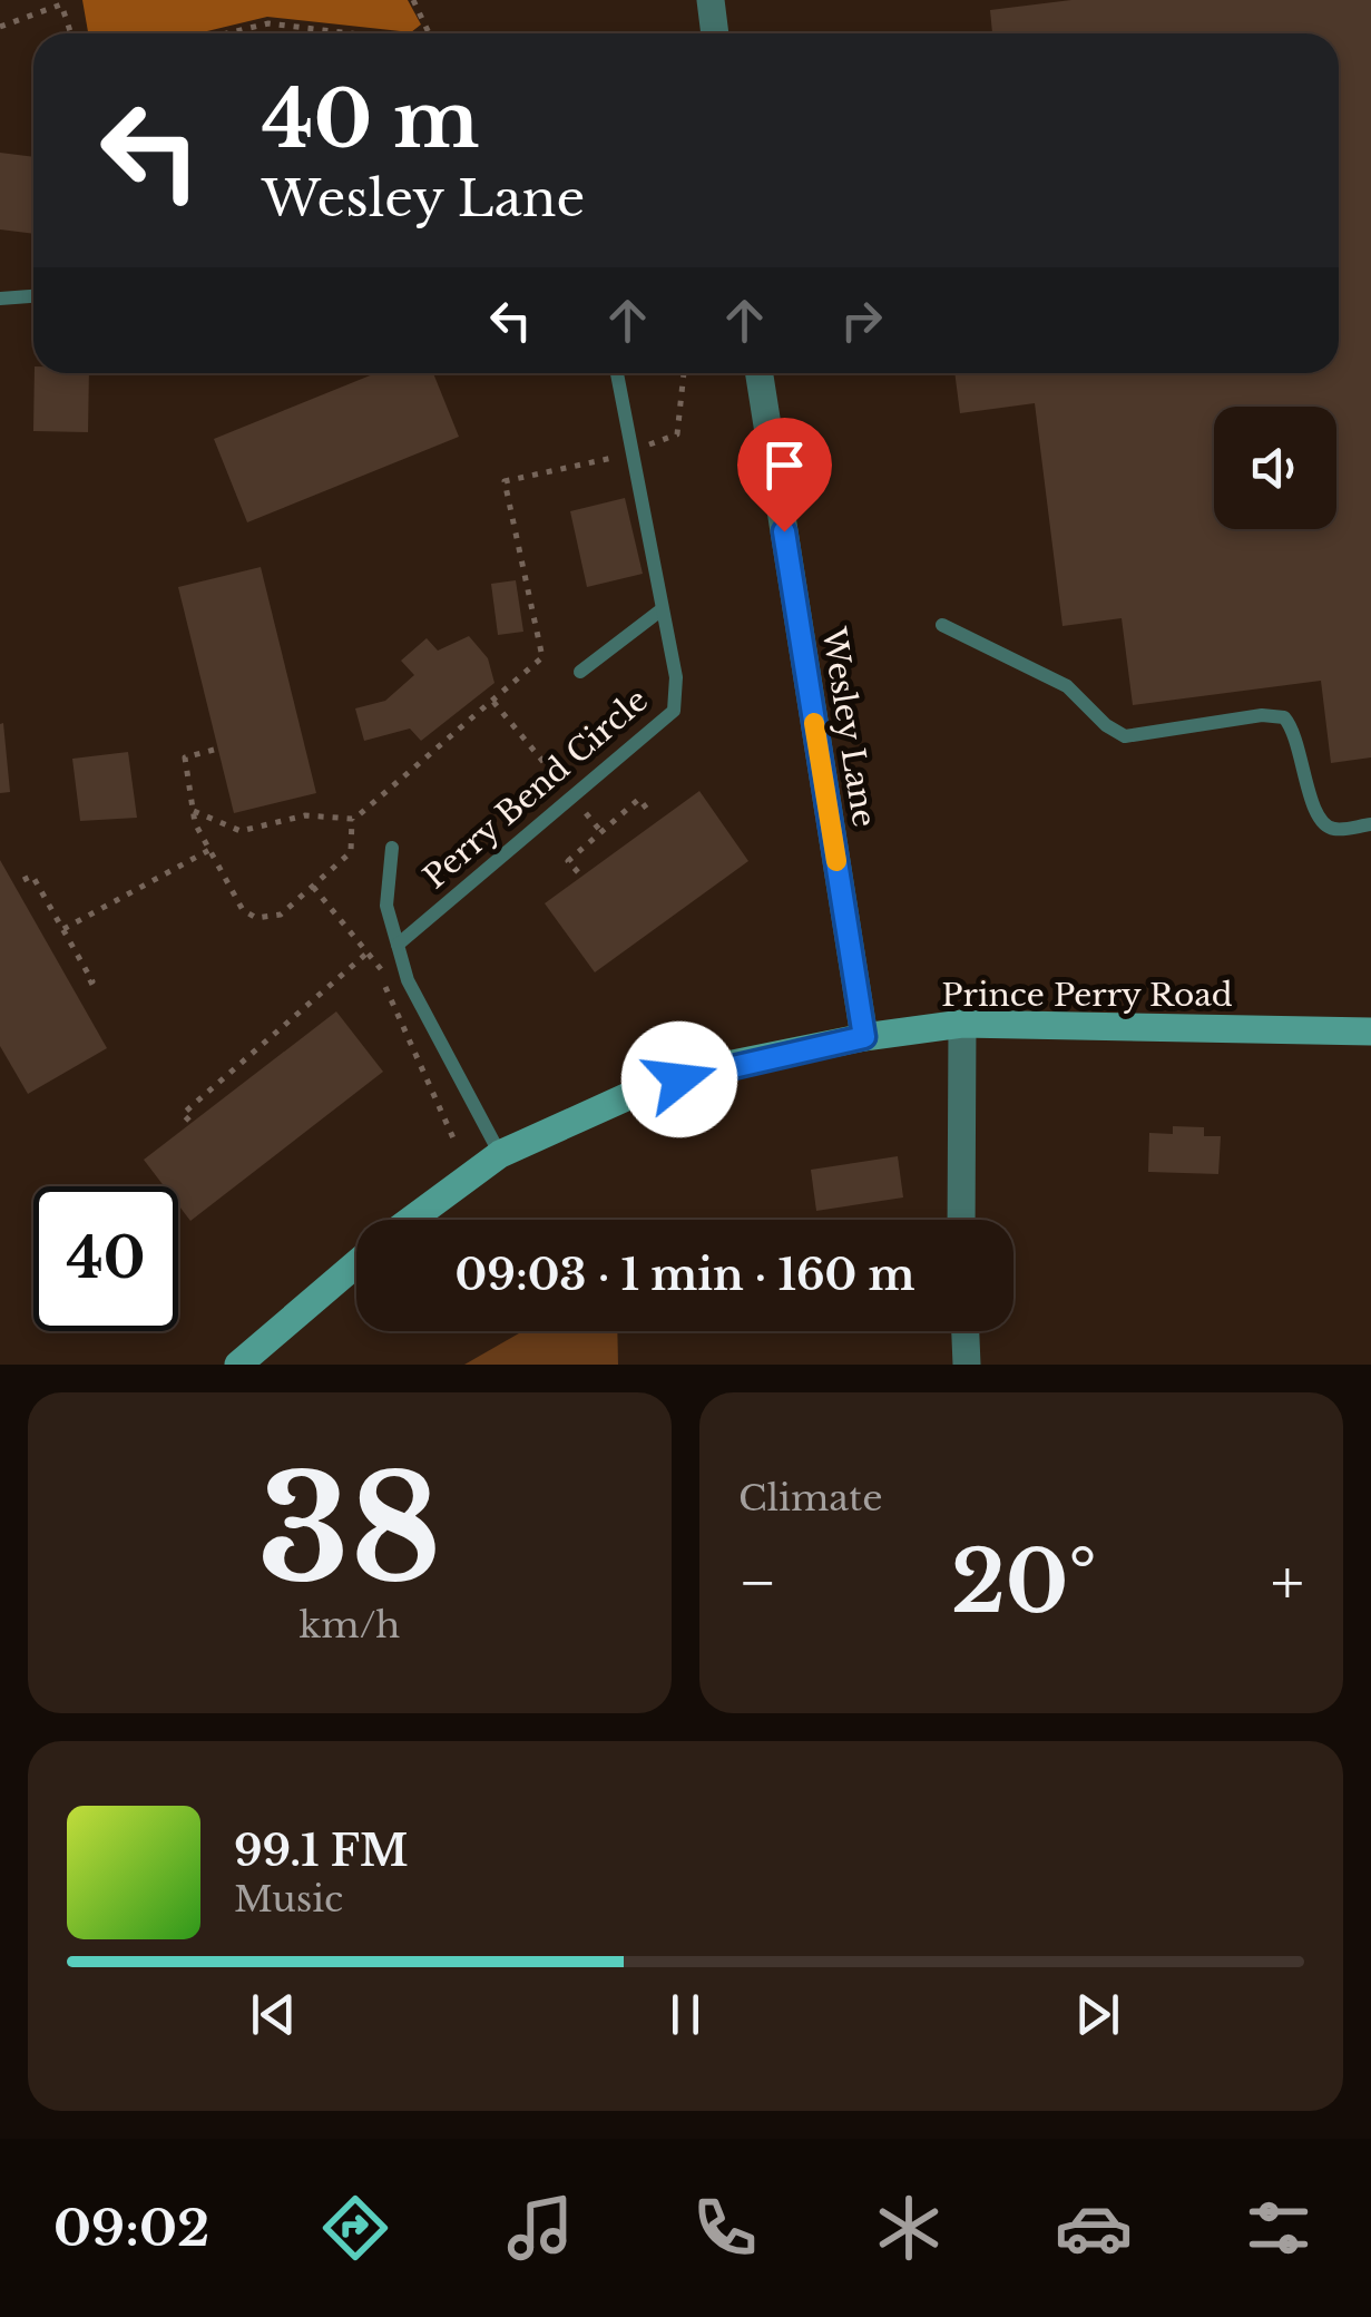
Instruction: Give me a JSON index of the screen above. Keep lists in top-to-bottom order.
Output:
{
  "streets": {
    "street": ["Wesley Lane", "Prince Perry Road"],
    "lane": ["Perry Bend Circle"]
  },
  "crossings": [
    ["Wesley Lane", "Prince Perry Road"]
  ],
  "page": {
    "turn": ["40 m", "Wesley Lane"],
    "limit": "40",
    "trip": "09:03 · 1 min · 160 m",
    "tile": [
      ["38", "km/h"],
      "Climate"
    ],
    "heat": ["−", "20°", "+"],
    "song": ["99.1 FM", "Music"],
    "tabs": "09:02"
  }
}
